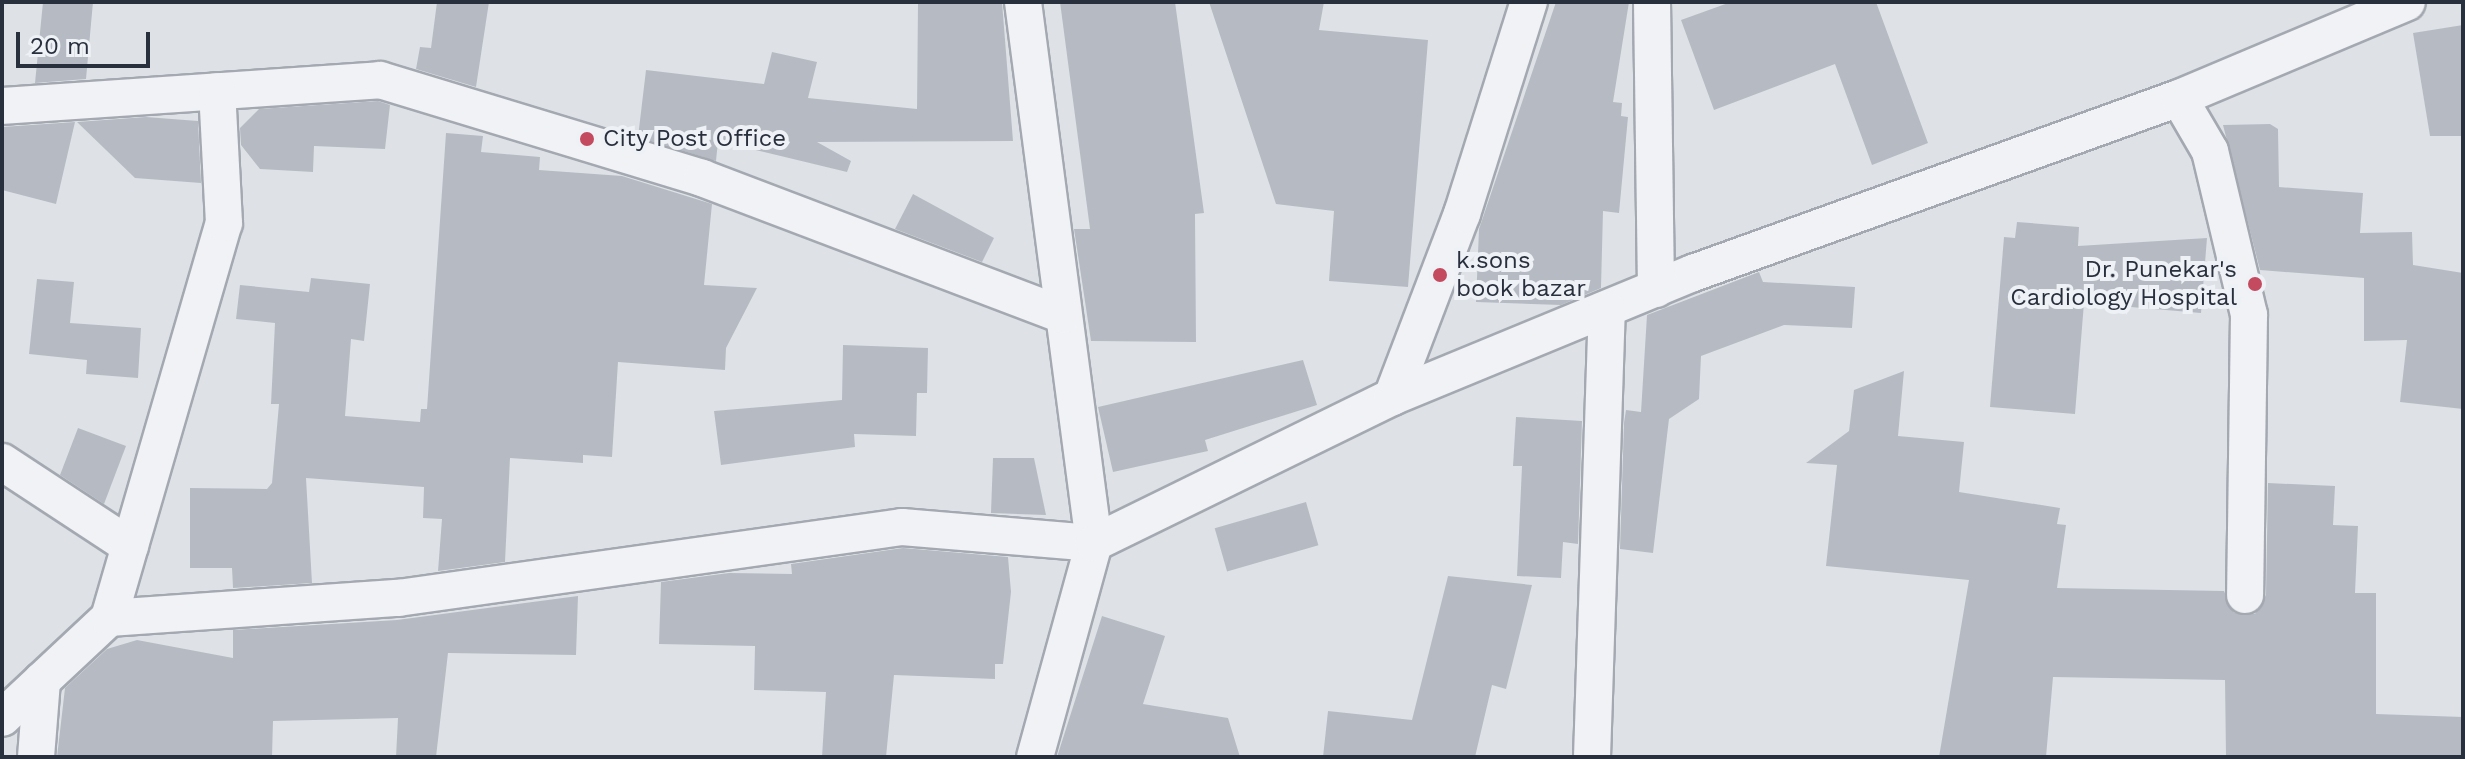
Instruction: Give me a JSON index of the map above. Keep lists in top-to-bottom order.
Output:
{
  "places": ["City Post Office", "k.sons book bazar", "Dr. Punekar's Cardiology Hospital"],
  "scale_bar": "20 m"
}
